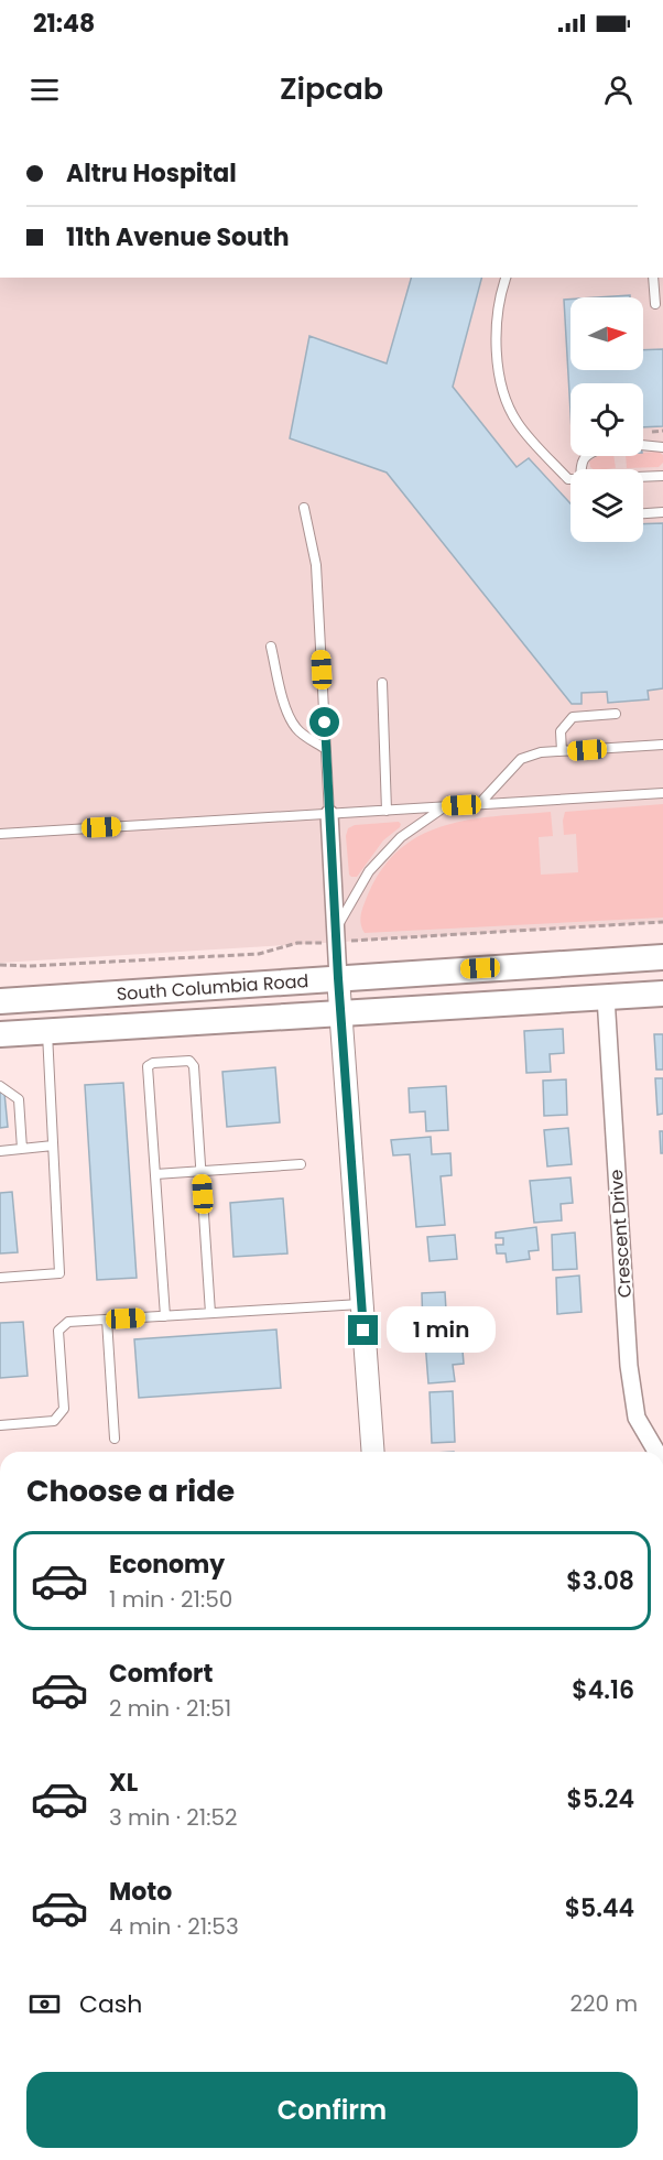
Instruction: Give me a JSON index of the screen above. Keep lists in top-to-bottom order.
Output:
{
  "streets": {
    "main road": ["South Columbia Road"],
    "street": ["Crescent Drive"]
  },
  "crossings": [
    ["South Columbia Road", "Crescent Drive"]
  ],
  "north": "right",
  "page": {
    "status": "21:48",
    "header": "Zipcab",
    "banner": ["Altru Hospital", "11th Avenue South"],
    "bubble": "1 min",
    "heading": "Choose a ride",
    "list": [
      {
        "name": "Economy",
        "note": "1 min · 21:50",
        "value": "$3.08"
      },
      {
        "name": "Comfort",
        "note": "2 min · 21:51",
        "value": "$4.16"
      },
      {
        "name": "XL",
        "note": "3 min · 21:52",
        "value": "$5.24"
      },
      {
        "name": "Moto",
        "note": "4 min · 21:53",
        "value": "$5.44"
      }
    ],
    "pay": ["Cash", "220 m"],
    "buttons": "Confirm"
  }
}
